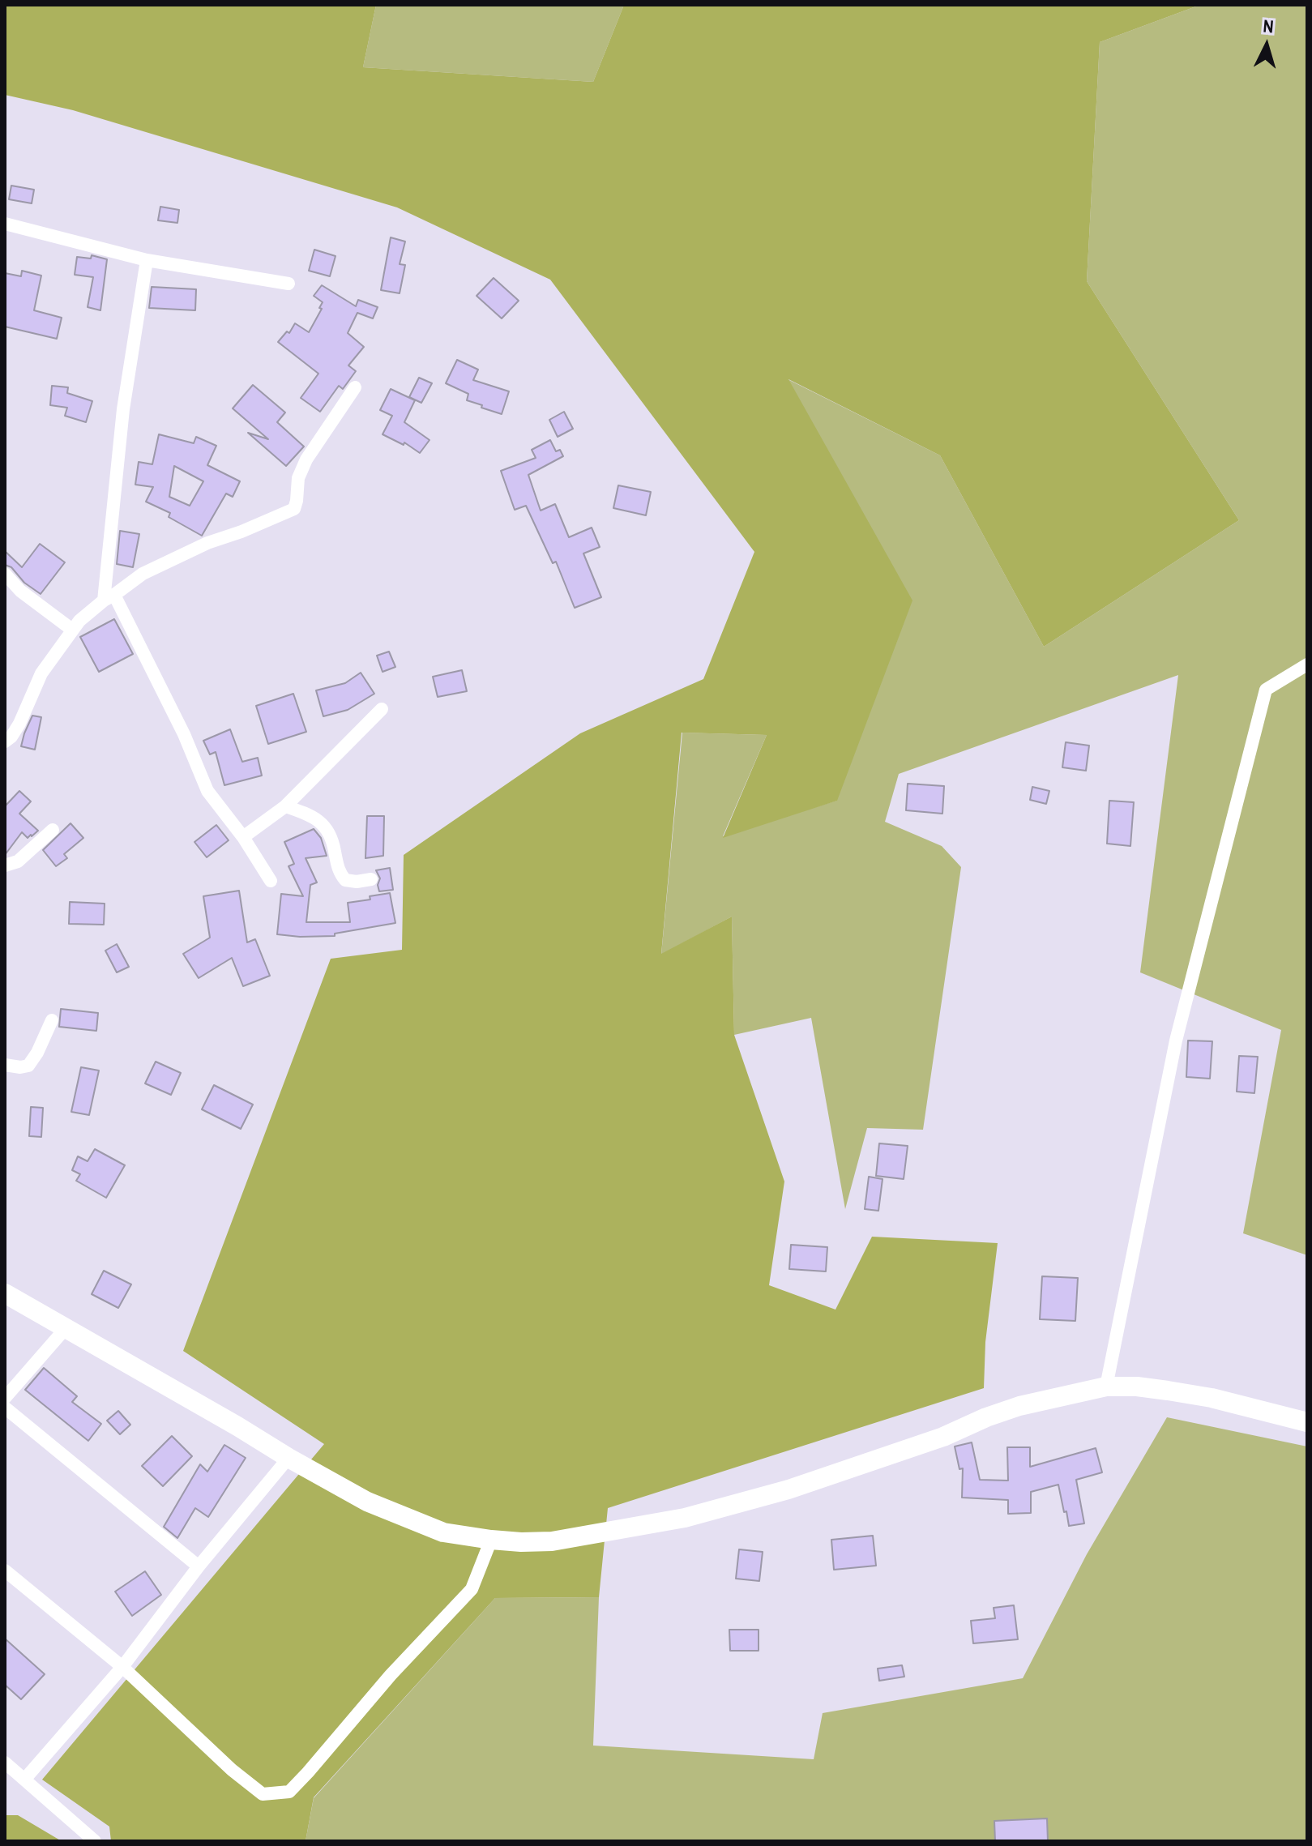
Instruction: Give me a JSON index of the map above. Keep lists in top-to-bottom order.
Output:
{
  "north": "top"
}
